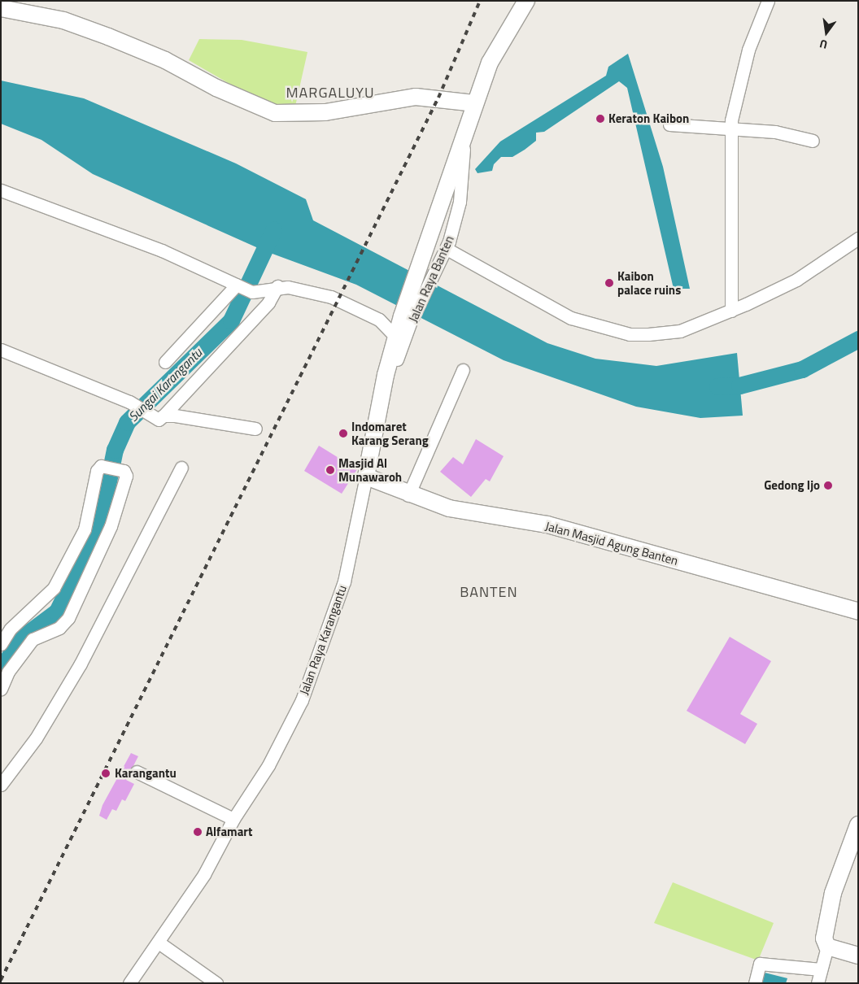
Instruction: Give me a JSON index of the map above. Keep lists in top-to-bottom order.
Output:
{
  "streets": {
    "main road": ["Jalan Raya Banten", "Jalan Masjid Agung Banten", "Jalan Raya Karangantu"]
  },
  "crossings": [
    ["Jalan Raya Banten", "Jalan Raya Karangantu"],
    ["Jalan Masjid Agung Banten", "Jalan Raya Karangantu"]
  ],
  "districts": ["MARGALUYU", "BANTEN"],
  "water": ["Sungai Karangantu"],
  "places": [
    "Keraton Kaibon",
    "Kaibon palace ruins",
    "Indomaret Karang Serang",
    "Masjid Al Munawaroh",
    "Gedong Ijo",
    "Karangantu",
    "Alfamart"
  ],
  "north": "bottom"
}
